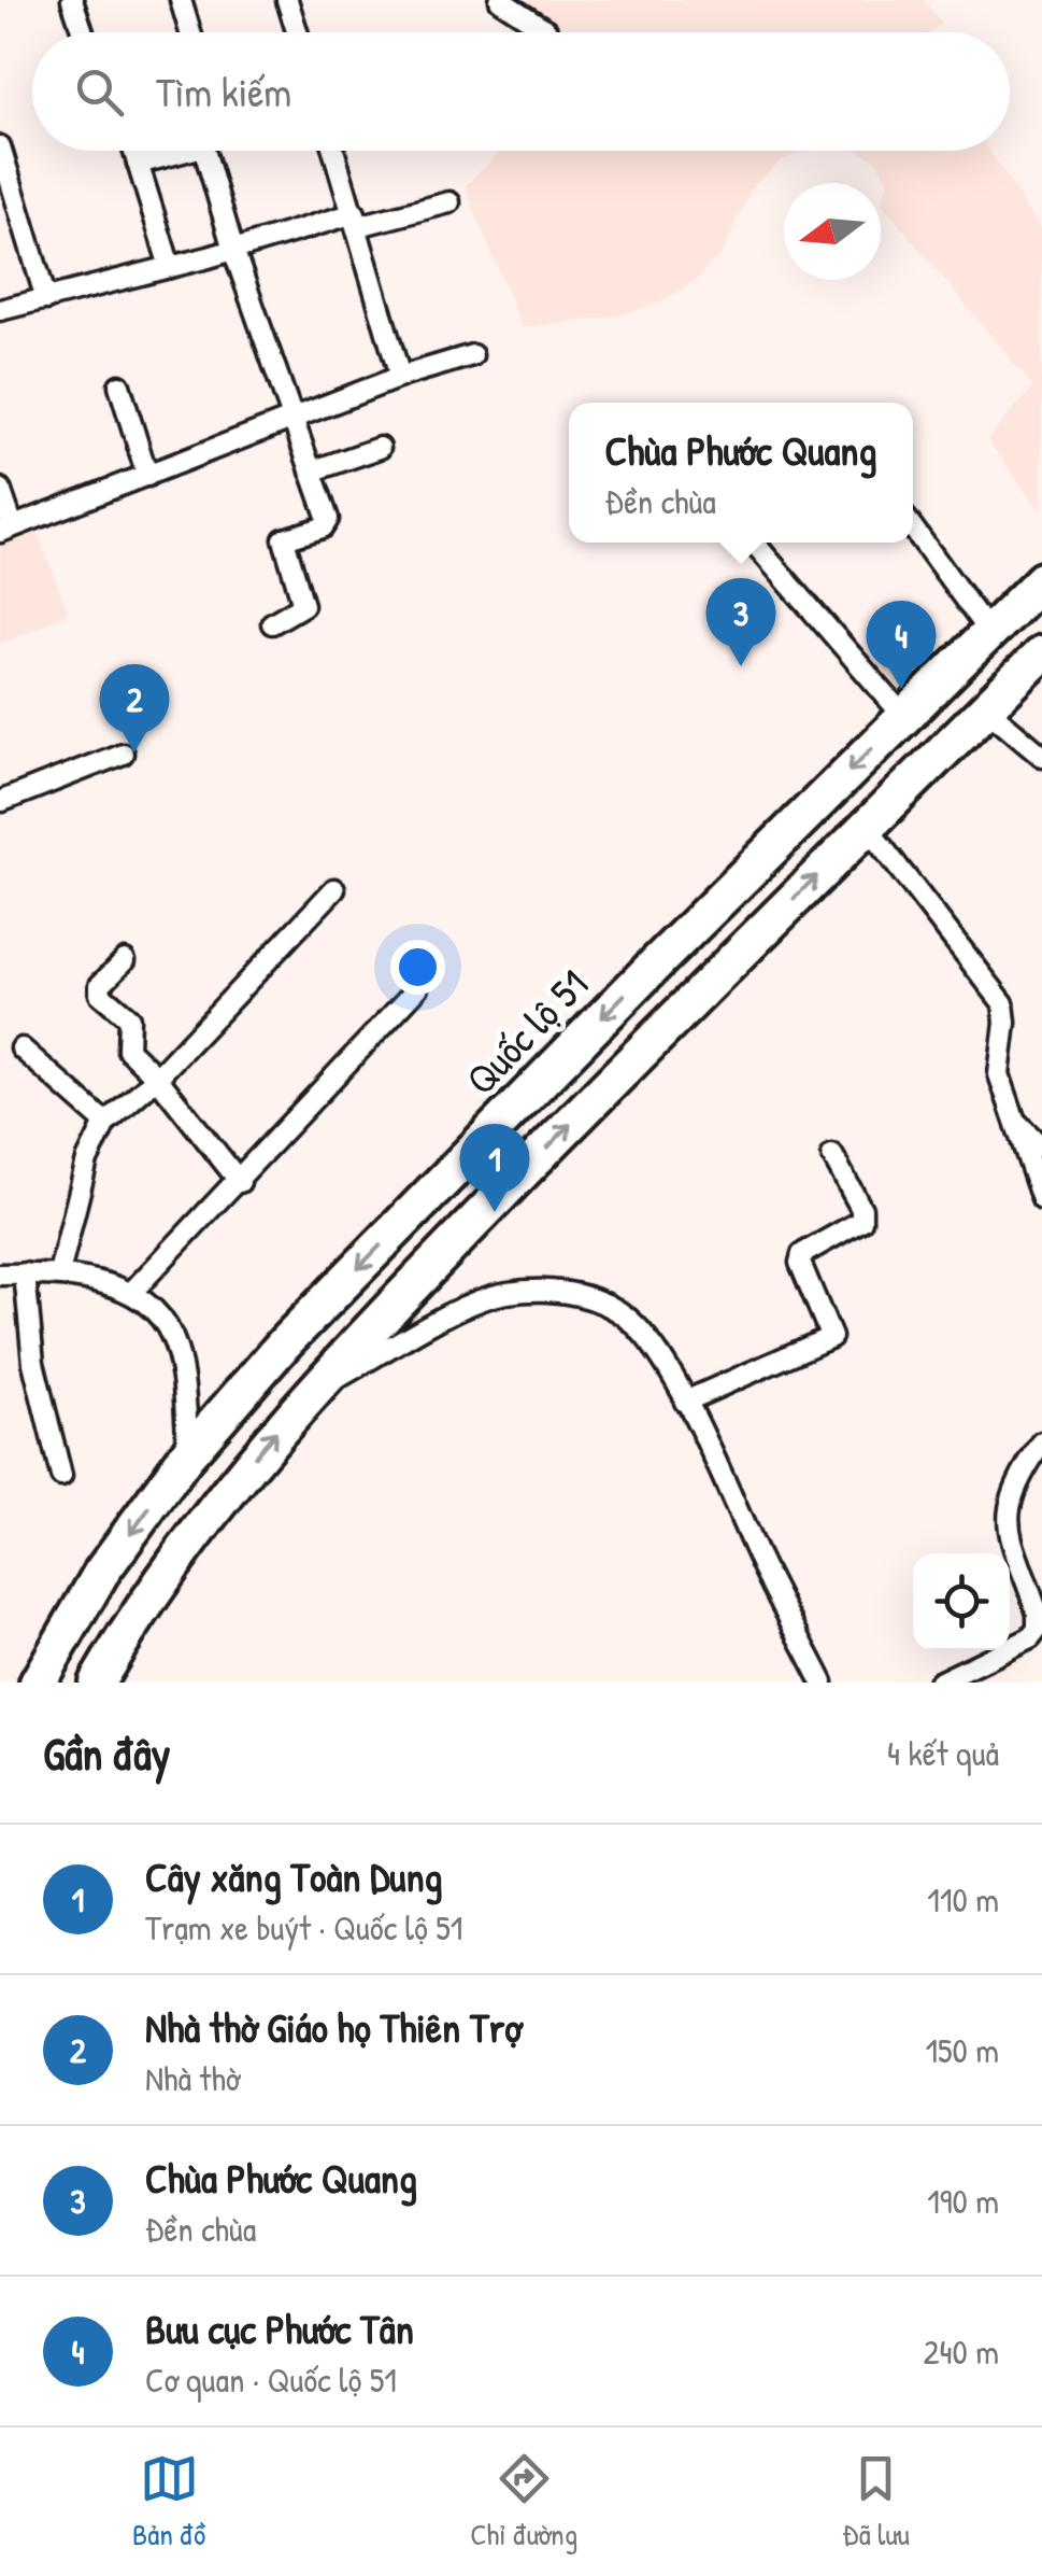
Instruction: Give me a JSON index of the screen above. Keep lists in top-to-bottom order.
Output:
{
  "streets": {
    "highway": ["Quốc lộ 51"]
  },
  "north": "left",
  "page": {
    "search": "Tìm kiếm",
    "popup": ["Chùa Phước Quang", "Đền chùa"],
    "pins": [
      "3",
      "4",
      "2",
      "1"
    ],
    "heading": ["Gần đây", "4 kết quả"],
    "list": [
      {
        "mark": "1",
        "name": "Cây xăng Toàn Dung",
        "note": "Trạm xe buýt · Quốc lộ 51",
        "value": "110 m"
      },
      {
        "mark": "2",
        "name": "Nhà thờ Giáo họ Thiên Trợ",
        "note": "Nhà thờ",
        "value": "150 m"
      },
      {
        "mark": "3",
        "name": "Chùa Phước Quang",
        "note": "Đền chùa",
        "value": "190 m"
      },
      {
        "mark": "4",
        "name": "Bưu cục Phước Tân",
        "note": "Cơ quan · Quốc lộ 51",
        "value": "240 m"
      }
    ],
    "nav": ["Bản đồ", "Chỉ đường", "Đã lưu"]
  }
}
